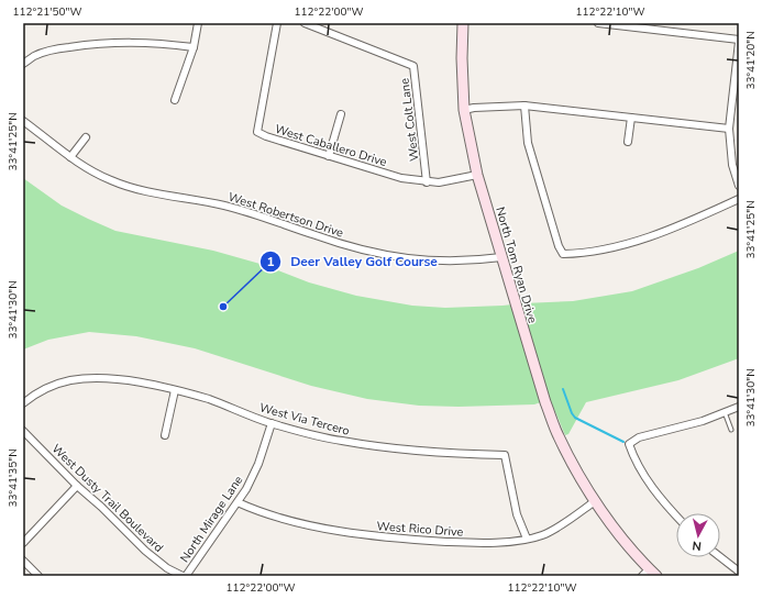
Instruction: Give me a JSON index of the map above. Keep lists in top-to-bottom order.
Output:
{
  "streets": {
    "street": [
      "West Colt Lane",
      "West Caballero Drive",
      "West Robertson Drive",
      "North Tom Ryan Drive",
      "West Via Tercero",
      "West Dusty Trail Boulevard",
      "North Mirage Lane",
      "West Rico Drive"
    ]
  },
  "crossings": [
    ["West Colt Lane", "West Caballero Drive"],
    ["West Caballero Drive", "North Tom Ryan Drive"],
    ["West Robertson Drive", "North Tom Ryan Drive"],
    ["North Tom Ryan Drive", "West Rico Drive"],
    ["West Via Tercero", "North Mirage Lane"],
    ["West Via Tercero", "West Rico Drive"],
    ["North Mirage Lane", "West Rico Drive"]
  ],
  "places": ["Deer Valley Golf Course"],
  "north": "bottom",
  "coordinates": [
    "112°21'50\"W",
    "112°22'00\"W",
    "112°22'10\"W",
    "33°41'20\"N",
    "33°41'25\"N",
    "33°41'30\"N",
    "33°41'35\"N"
  ]
}
